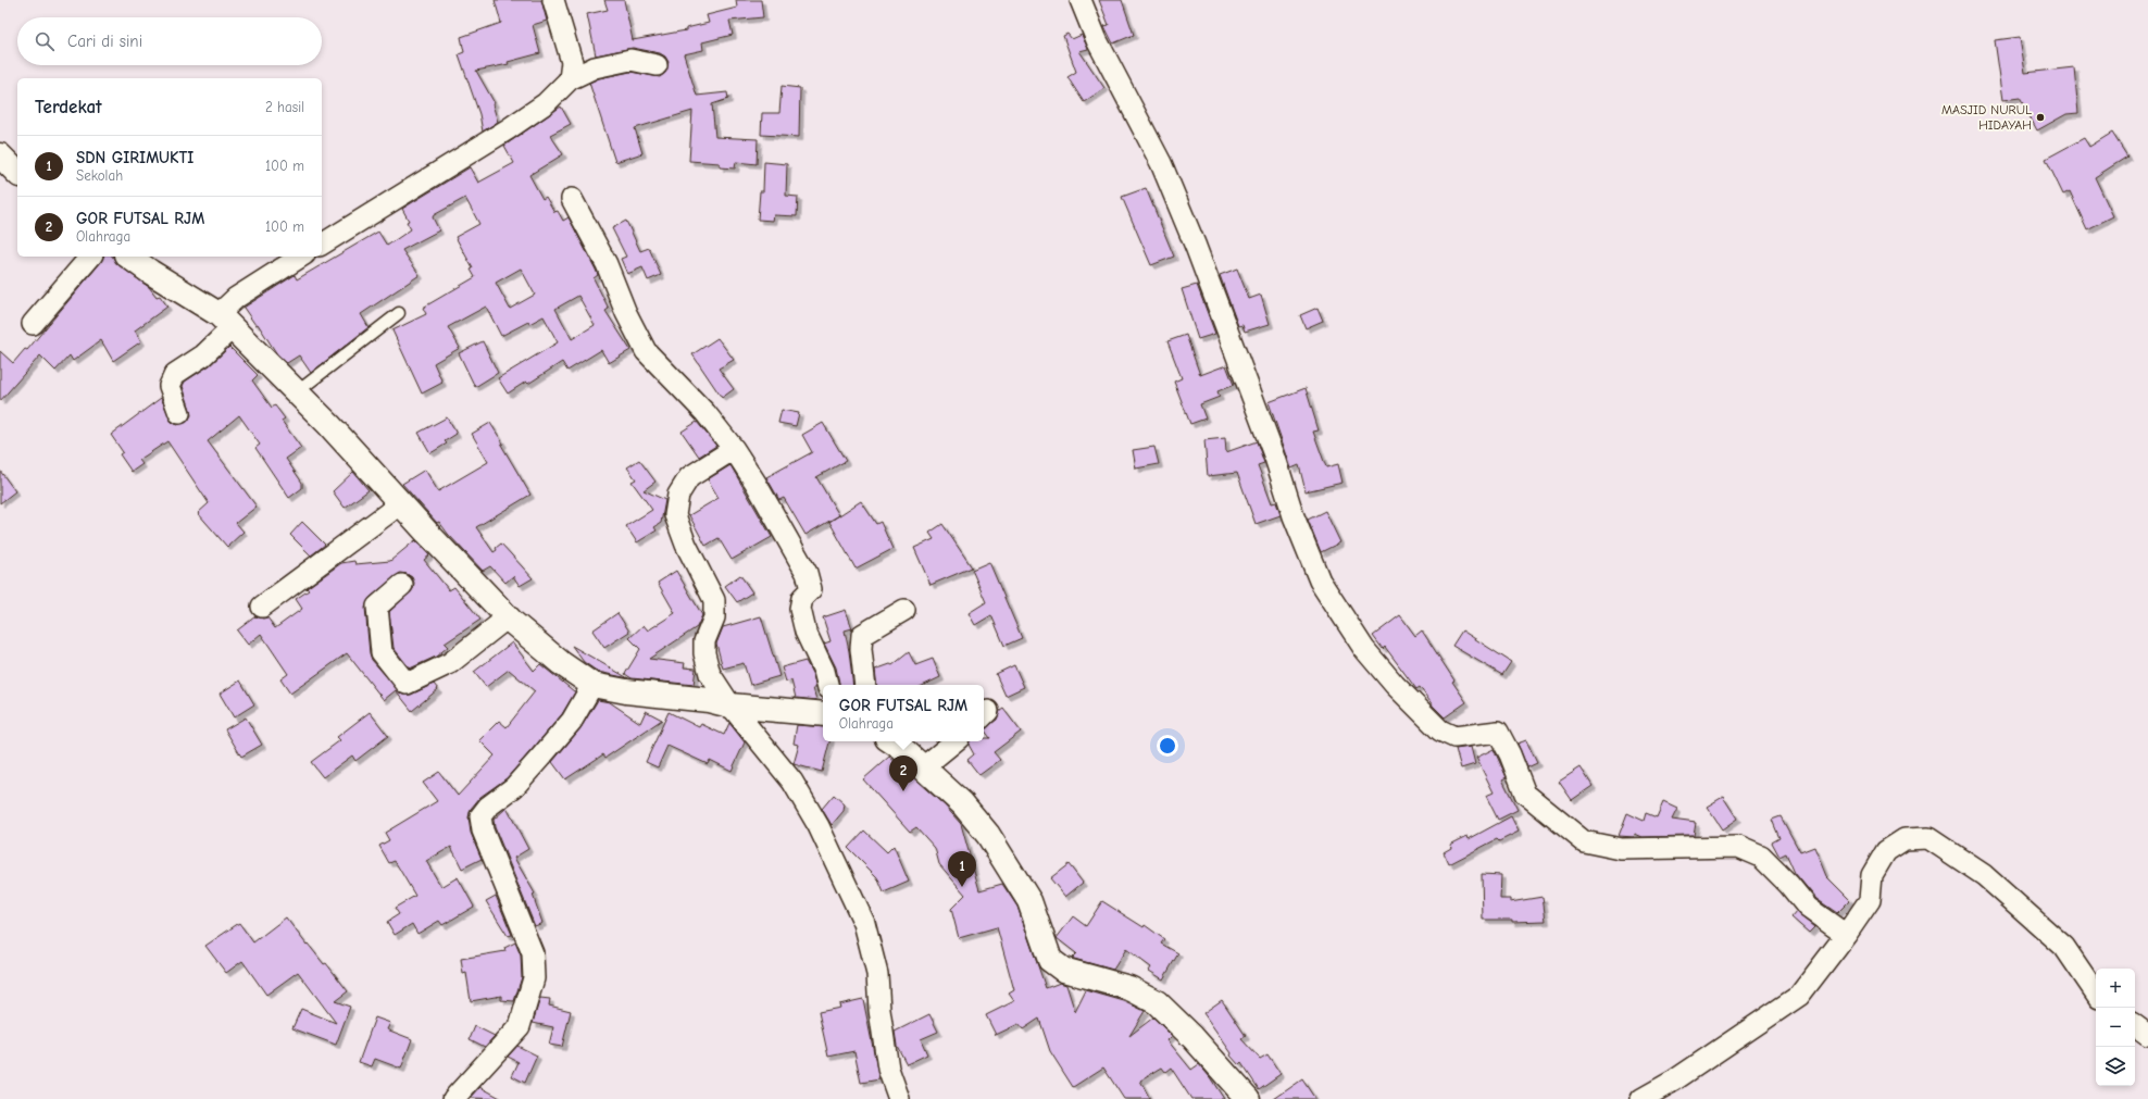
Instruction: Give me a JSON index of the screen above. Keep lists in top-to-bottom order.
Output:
{
  "places": ["MASJID NURUL HIDAYAH"],
  "page": {
    "search": "Cari di sini",
    "heading": ["Terdekat", "2 hasil"],
    "list": [
      {
        "mark": "1",
        "name": "SDN GIRIMUKTI",
        "note": "Sekolah",
        "value": "100 m"
      },
      {
        "mark": "2",
        "name": "GOR FUTSAL RJM",
        "note": "Olahraga",
        "value": "100 m"
      }
    ],
    "popup": ["GOR FUTSAL RJM", "Olahraga"],
    "pins": ["2", "1"],
    "map_buttons": ["+", "−"]
  }
}
